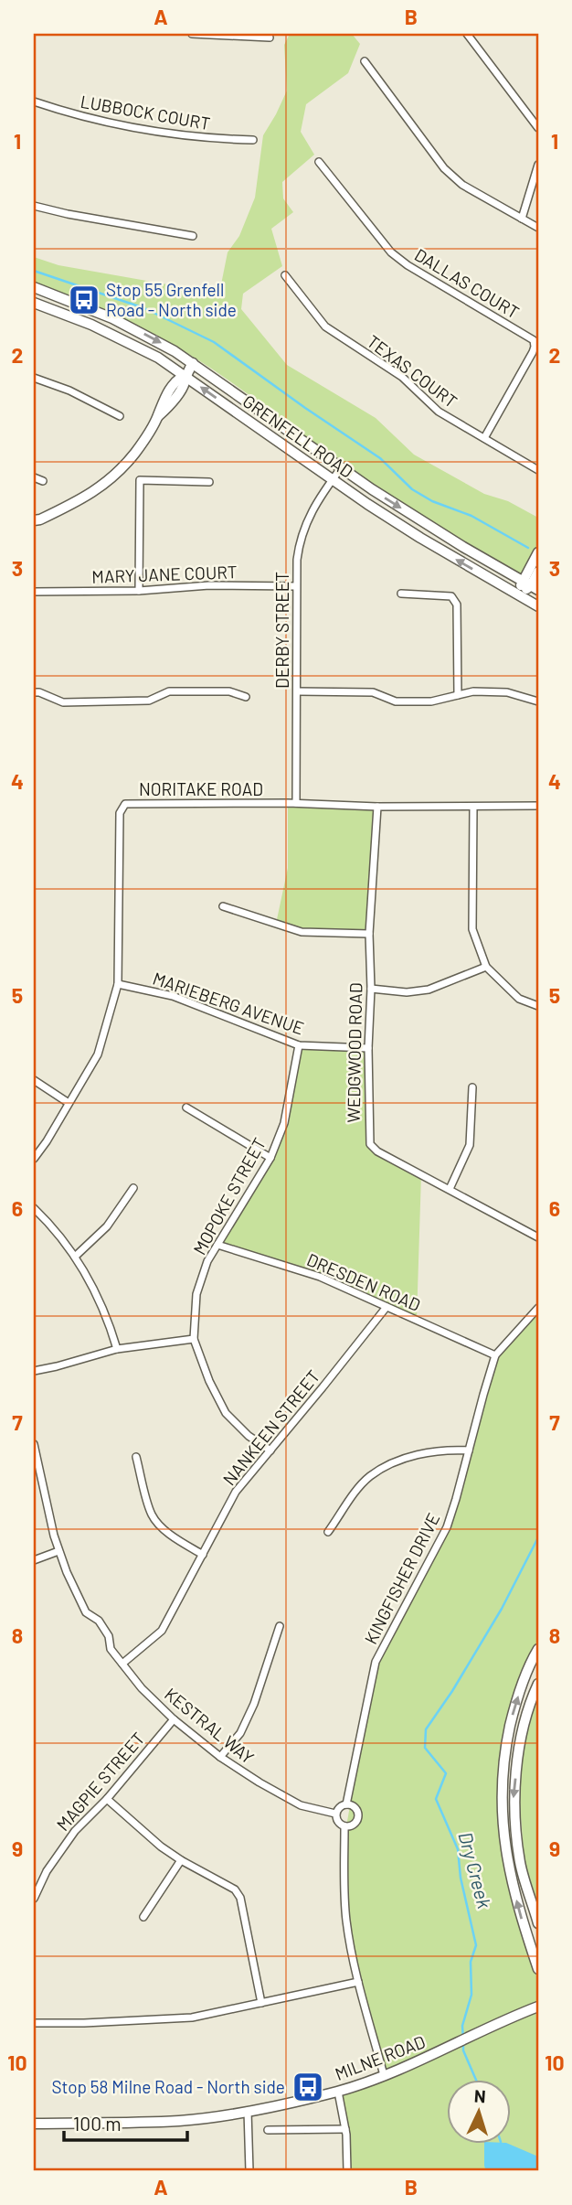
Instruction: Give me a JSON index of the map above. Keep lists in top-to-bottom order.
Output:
{
  "streets": {
    "main road": ["GRENFELL ROAD", "MILNE ROAD"],
    "street": [
      "LUBBOCK COURT",
      "DALLAS COURT",
      "TEXAS COURT",
      "MARY JANE COURT",
      "DERBY STREET",
      "NORITAKE ROAD",
      "MARIEBERG AVENUE",
      "WEDGWOOD ROAD",
      "MOPOKE STREET",
      "DRESDEN ROAD",
      "NANKEEN STREET",
      "KINGFISHER DRIVE",
      "KESTRAL WAY",
      "MAGPIE STREET"
    ]
  },
  "crossings": [
    ["DALLAS COURT", "TEXAS COURT"],
    ["GRENFELL ROAD", "DERBY STREET"],
    ["MARY JANE COURT", "DERBY STREET"],
    ["DERBY STREET", "NORITAKE ROAD"],
    ["NORITAKE ROAD", "MARIEBERG AVENUE"],
    ["NORITAKE ROAD", "WEDGWOOD ROAD"],
    ["MARIEBERG AVENUE", "WEDGWOOD ROAD"],
    ["MARIEBERG AVENUE", "MOPOKE STREET"],
    ["MOPOKE STREET", "DRESDEN ROAD"],
    ["MOPOKE STREET", "NANKEEN STREET"],
    ["DRESDEN ROAD", "NANKEEN STREET"],
    ["DRESDEN ROAD", "KINGFISHER DRIVE"],
    ["NANKEEN STREET", "KESTRAL WAY"],
    ["KINGFISHER DRIVE", "KESTRAL WAY"],
    ["KESTRAL WAY", "MAGPIE STREET"]
  ],
  "water": ["Dry Creek"],
  "places": {
    "bus stop": ["Stop 55 Grenfell Road - North side", "Stop 58 Milne Road - North side"]
  },
  "scale_bar": "100 m",
  "north": "top",
  "grid": {
    "columns": ["A", "B"],
    "rows": [
      "1",
      "2",
      "3",
      "4",
      "5",
      "6",
      "7",
      "8",
      "9",
      "10"
    ]
  }
}
